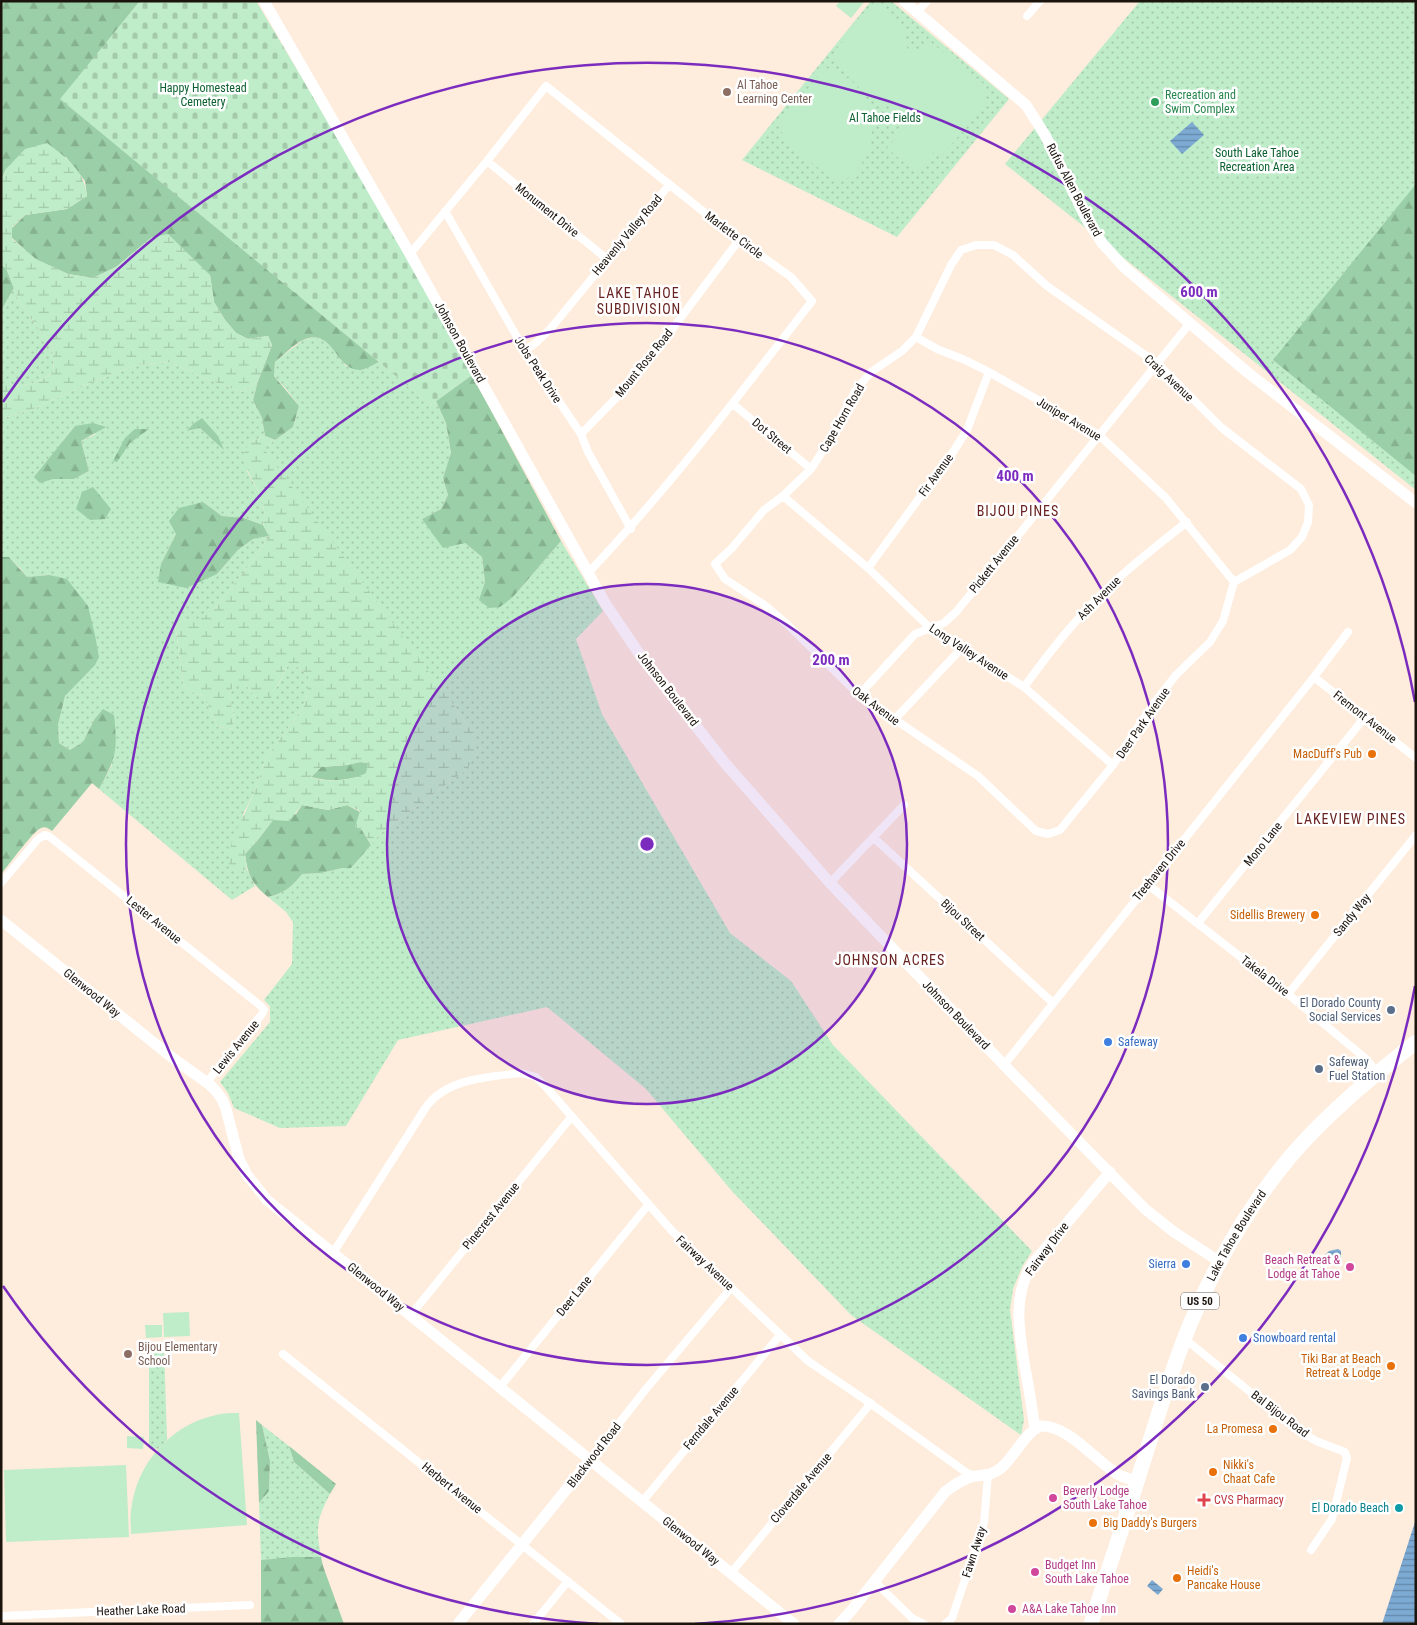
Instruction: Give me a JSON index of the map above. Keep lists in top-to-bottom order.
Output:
{
  "streets": {
    "highway": ["Lake Tahoe Boulevard", "US 50"],
    "street": [
      "Rufus Allen Boulevard",
      "Monument Drive",
      "Heavenly Valley Road",
      "Marlette Circle",
      "Johnson Boulevard",
      "Mount Rose Road",
      "Jobs Peak Drive",
      "Craig Avenue",
      "Cape Horn Road",
      "Juniper Avenue",
      "Dot Street",
      "Fir Avenue",
      "Pickett Avenue",
      "Ash Avenue",
      "Long Valley Avenue",
      "Oak Avenue",
      "Fremont Avenue",
      "Deer Park Avenue",
      "Mono Lane",
      "Treehaven Drive",
      "Sandy Way",
      "Lester Avenue",
      "Bijou Street",
      "Takela Drive",
      "Glenwood Way",
      "Lewis Avenue",
      "Pinecrest Avenue",
      "Fairway Drive",
      "Fairway Avenue",
      "Deer Lane",
      "Bal Bijou Road",
      "Ferndale Avenue",
      "Blackwood Road",
      "Herbert Avenue",
      "Cloverdale Avenue",
      "Fawn Away",
      "Heather Lake Road"
    ]
  },
  "crossings": [
    ["Rufus Allen Boulevard", "Pickett Avenue"],
    ["Monument Drive", "Heavenly Valley Road"],
    ["Monument Drive", "Marlette Circle"],
    ["Heavenly Valley Road", "Marlette Circle"],
    ["Heavenly Valley Road", "Jobs Peak Drive"],
    ["Marlette Circle", "Johnson Boulevard"],
    ["Marlette Circle", "Mount Rose Road"],
    ["Marlette Circle", "Jobs Peak Drive"],
    ["Marlette Circle", "Dot Street"],
    ["Johnson Boulevard", "Treehaven Drive"],
    ["Johnson Boulevard", "Lake Tahoe Boulevard"],
    ["Johnson Boulevard", "Fairway Drive"],
    ["Mount Rose Road", "Jobs Peak Drive"],
    ["Craig Avenue", "Cape Horn Road"],
    ["Craig Avenue", "Juniper Avenue"],
    ["Craig Avenue", "Pickett Avenue"],
    ["Craig Avenue", "Deer Park Avenue"],
    ["Cape Horn Road", "Juniper Avenue"],
    ["Cape Horn Road", "Dot Street"],
    ["Cape Horn Road", "Long Valley Avenue"],
    ["Cape Horn Road", "Oak Avenue"],
    ["Juniper Avenue", "Fir Avenue"],
    ["Juniper Avenue", "Pickett Avenue"],
    ["Juniper Avenue", "Ash Avenue"],
    ["Juniper Avenue", "Deer Park Avenue"],
    ["Fir Avenue", "Long Valley Avenue"],
    ["Pickett Avenue", "Long Valley Avenue"],
    ["Pickett Avenue", "Oak Avenue"],
    ["Ash Avenue", "Long Valley Avenue"],
    ["Long Valley Avenue", "Deer Park Avenue"],
    ["Oak Avenue", "Deer Park Avenue"],
    ["Fremont Avenue", "Mono Lane"],
    ["Fremont Avenue", "Treehaven Drive"],
    ["Mono Lane", "Takela Drive"],
    ["Treehaven Drive", "Bijou Street"],
    ["Treehaven Drive", "Takela Drive"],
    ["Sandy Way", "Takela Drive"],
    ["Lester Avenue", "Lewis Avenue"],
    ["Takela Drive", "Lake Tahoe Boulevard"],
    ["Glenwood Way", "Lewis Avenue"],
    ["Glenwood Way", "Pinecrest Avenue"],
    ["Glenwood Way", "Fairway Avenue"],
    ["Glenwood Way", "Deer Lane"],
    ["Glenwood Way", "Ferndale Avenue"],
    ["Glenwood Way", "Blackwood Road"],
    ["Glenwood Way", "Cloverdale Avenue"],
    ["Pinecrest Avenue", "Fairway Avenue"],
    ["Lake Tahoe Boulevard", "Bal Bijou Road"],
    ["Fairway Avenue", "Deer Lane"],
    ["Fairway Avenue", "Ferndale Avenue"],
    ["Fairway Avenue", "Blackwood Road"],
    ["Fairway Avenue", "Cloverdale Avenue"],
    ["Blackwood Road", "Herbert Avenue"]
  ],
  "districts": [
    "LAKE TAHOE SUBDIVISION",
    "BIJOU PINES",
    "LAKEVIEW PINES",
    "JOHNSON ACRES"
  ],
  "parks": ["Happy Homestead Cemetery", "Al Tahoe Fields", "South Lake Tahoe Recreation Area"],
  "places": {
    "other": [
      "Al Tahoe Learning Center",
      "Recreation and Swim Complex",
      "MacDuff's Pub",
      "Sidellis Brewery",
      "El Dorado County Social Services",
      "Safeway",
      "Safeway Fuel Station",
      "Sierra",
      "Beach Retreat & Lodge at Tahoe",
      "Snowboard rental",
      "Bijou Elementary School",
      "Tiki Bar at Beach Retreat & Lodge",
      "El Dorado Savings Bank",
      "La Promesa",
      "Nikki's Chaat Cafe",
      "Beverly Lodge South Lake Tahoe",
      "El Dorado Beach",
      "Big Daddy's Burgers",
      "Budget Inn South Lake Tahoe",
      "Heidi's Pancake House",
      "A&A Lake Tahoe Inn"
    ],
    "health": ["CVS Pharmacy"]
  },
  "rings": ["600 m", "400 m", "200 m"]
}
